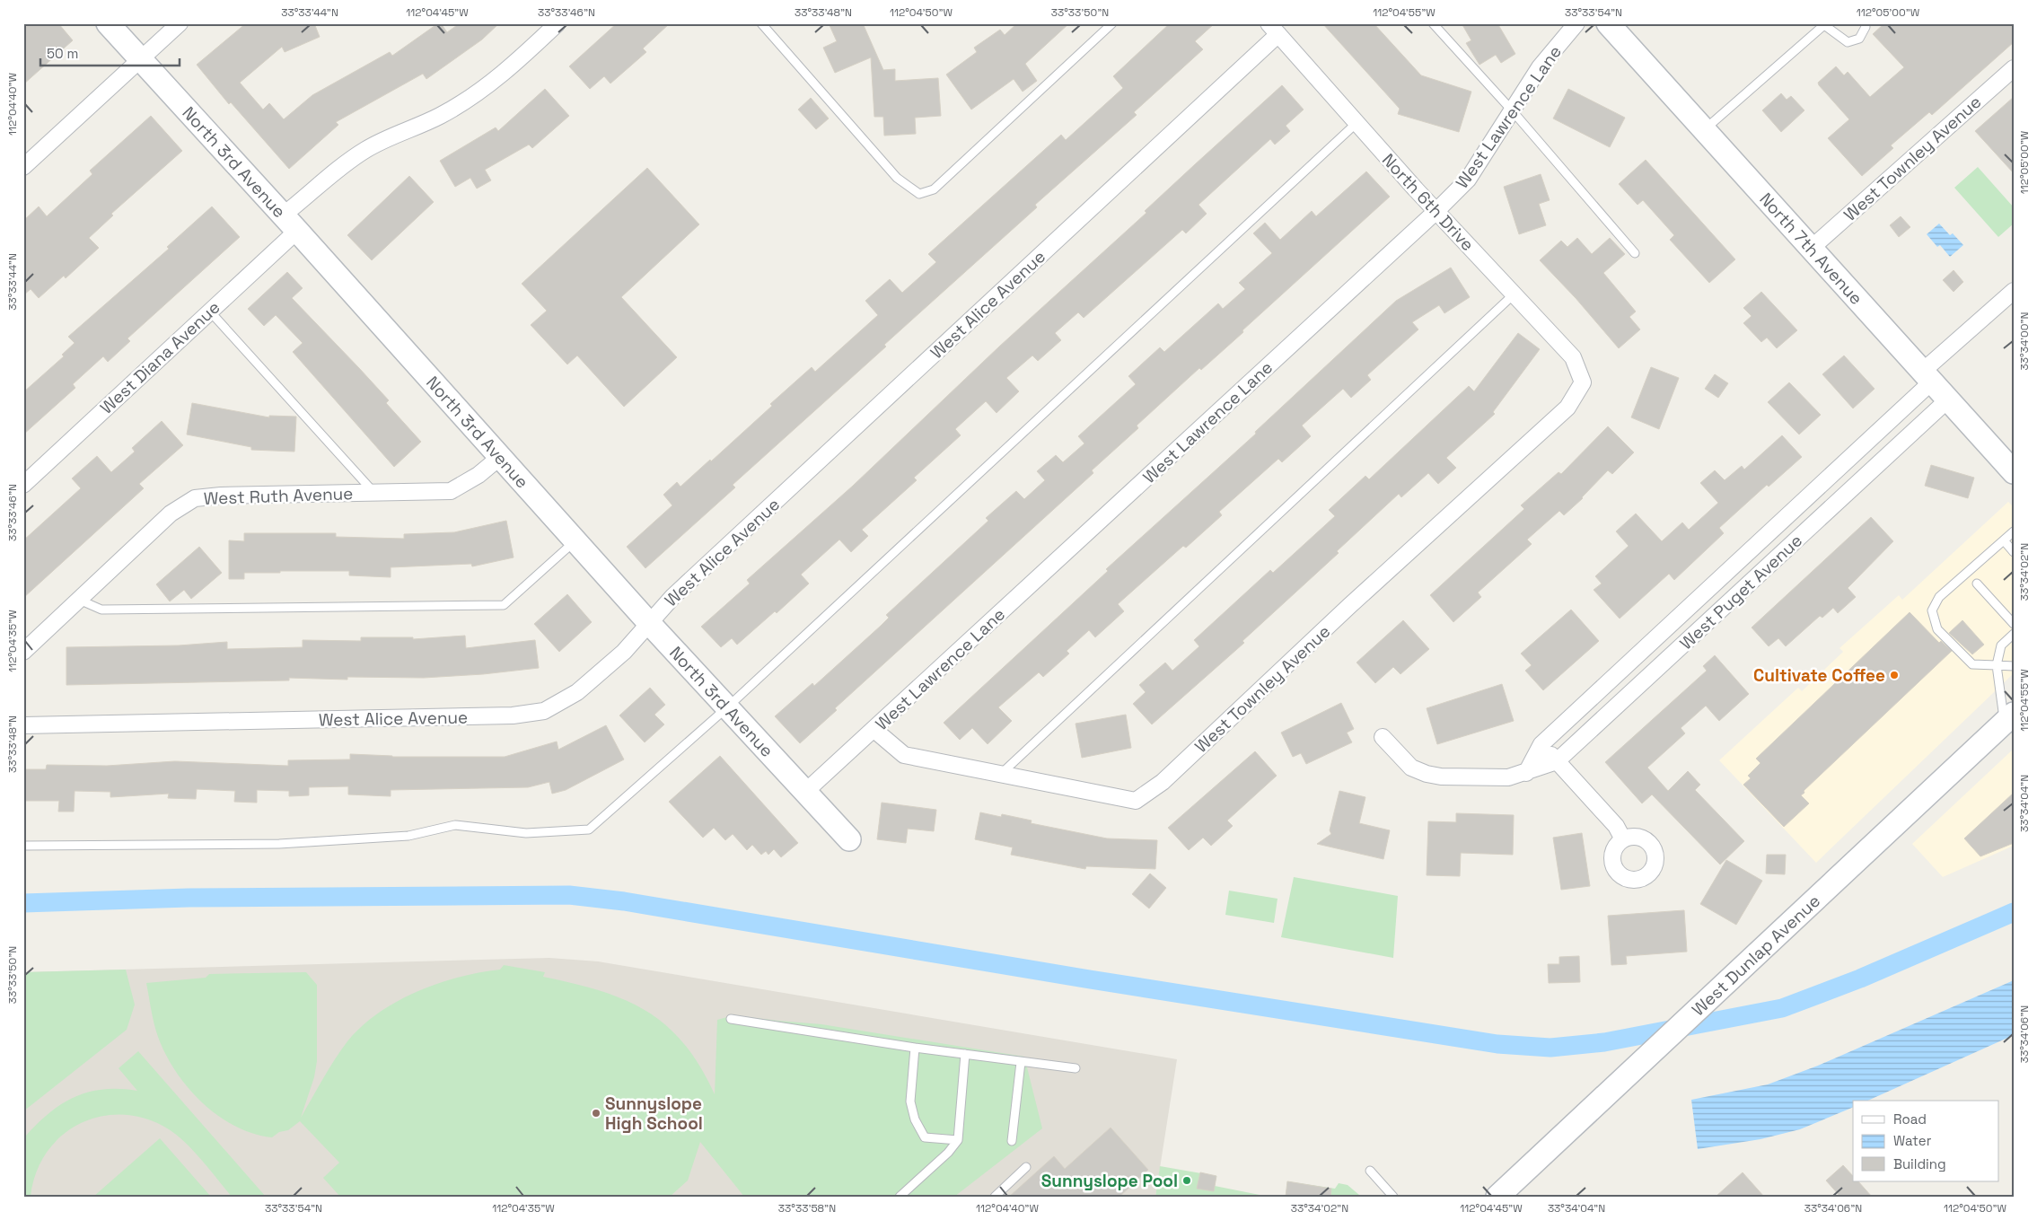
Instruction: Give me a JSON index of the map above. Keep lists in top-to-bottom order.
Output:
{
  "streets": {
    "main road": ["North 3rd Avenue", "North 7th Avenue", "West Dunlap Avenue"],
    "street": [
      "West Lawrence Lane",
      "West Townley Avenue",
      "North 6th Drive",
      "West Alice Avenue",
      "West Diana Avenue",
      "West Ruth Avenue",
      "West Puget Avenue"
    ]
  },
  "crossings": [
    ["West Lawrence Lane", "West Townley Avenue"],
    ["West Lawrence Lane", "North 3rd Avenue"],
    ["West Lawrence Lane", "North 6th Drive"],
    ["West Townley Avenue", "North 6th Drive"],
    ["West Townley Avenue", "North 7th Avenue"],
    ["North 3rd Avenue", "West Alice Avenue"],
    ["North 3rd Avenue", "West Diana Avenue"],
    ["North 3rd Avenue", "West Ruth Avenue"],
    ["North 6th Drive", "West Alice Avenue"],
    ["North 7th Avenue", "West Puget Avenue"]
  ],
  "places": ["Cultivate Coffee", "Sunnyslope High School", "Sunnyslope Pool"],
  "legend": ["Road", "Water", "Building"],
  "scale_bar": "50 m",
  "coordinates": [
    "33°33'44\"N",
    "112°04'45\"W",
    "33°33'46\"N",
    "33°33'48\"N",
    "112°04'50\"W",
    "33°33'50\"N",
    "112°04'55\"W",
    "33°33'54\"N",
    "112°05'00\"W",
    "112°04'40\"W",
    "33°34'00\"N",
    "33°34'02\"N",
    "112°04'35\"W",
    "33°34'04\"N",
    "33°34'06\"N",
    "33°33'58\"N"
  ]
}
